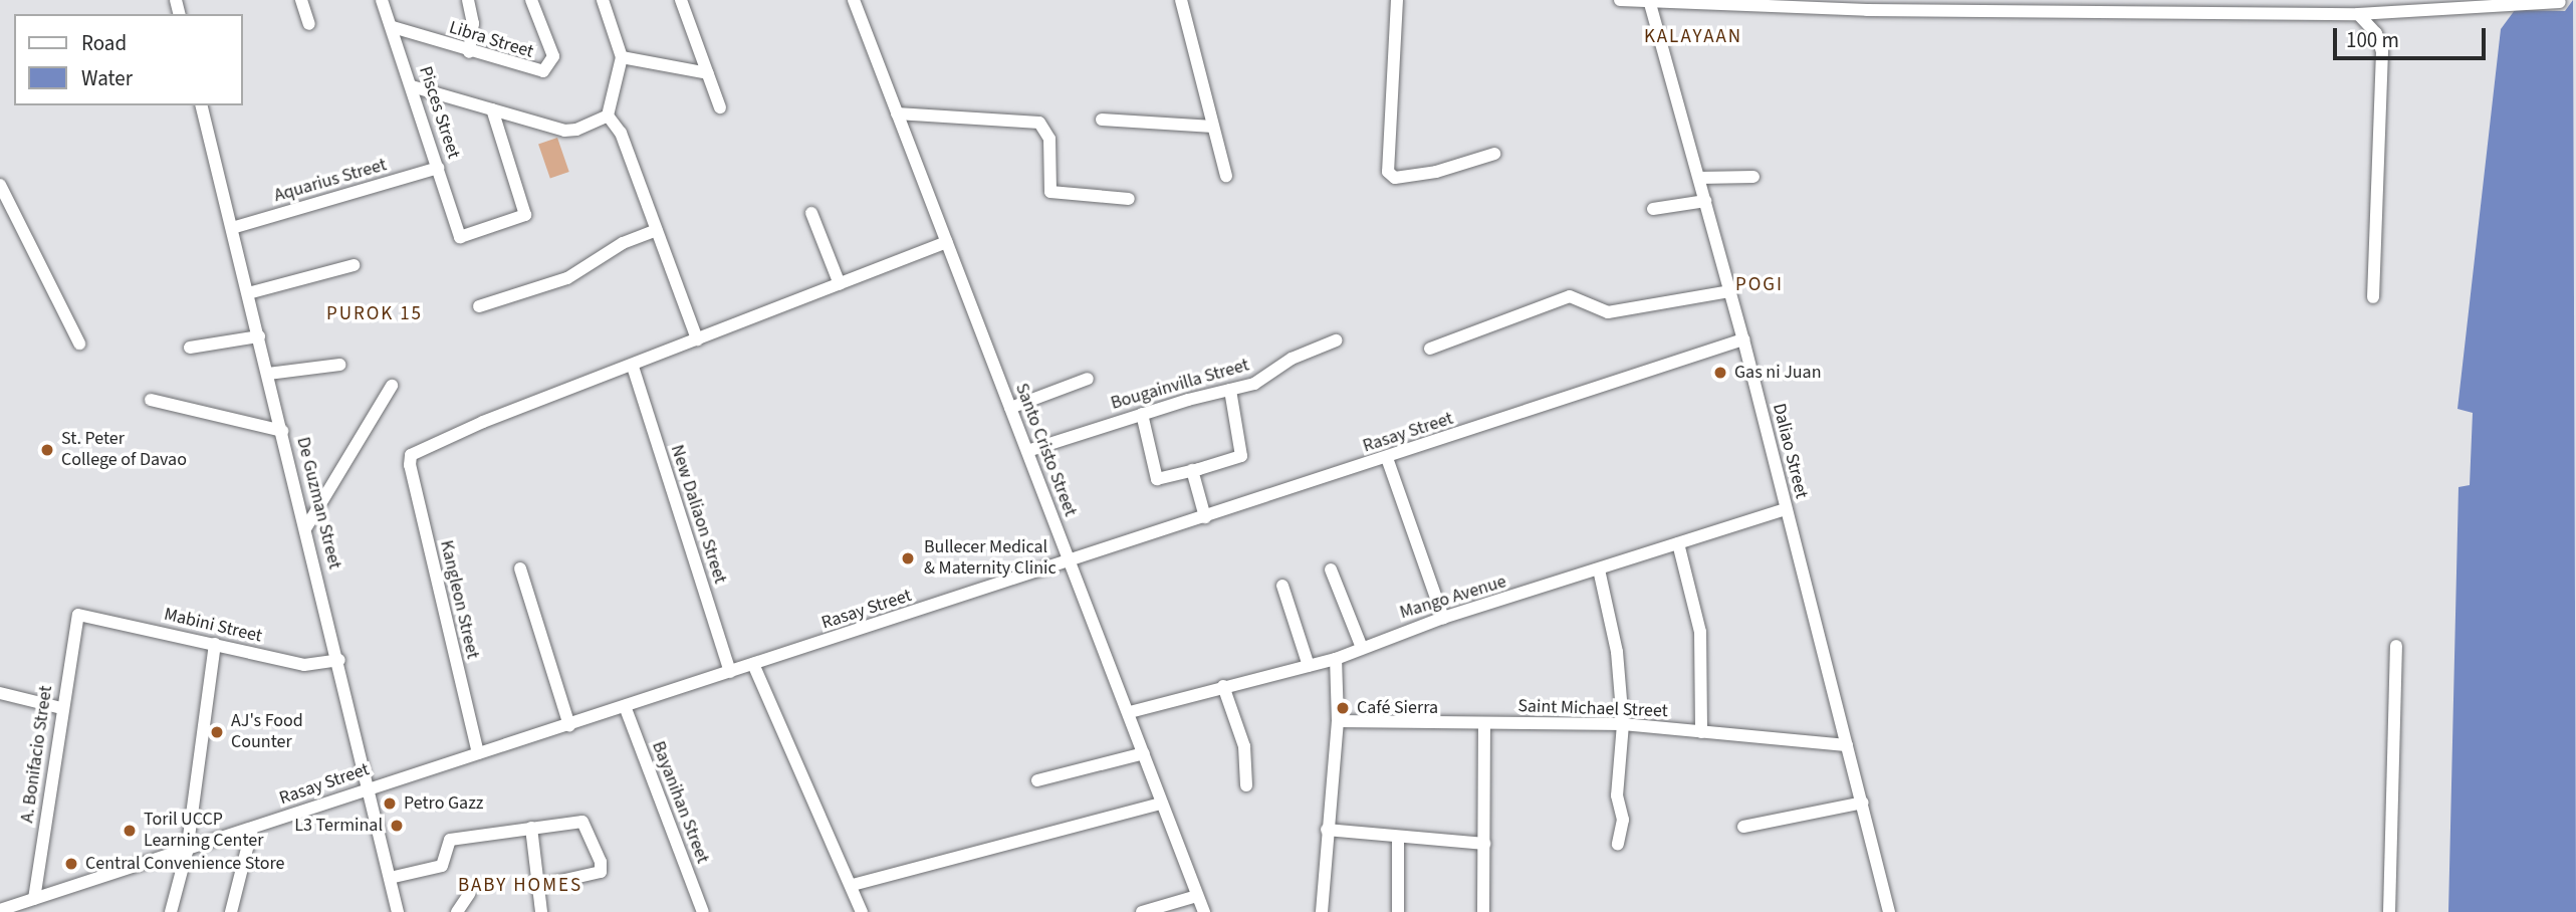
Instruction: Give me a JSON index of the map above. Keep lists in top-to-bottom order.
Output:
{
  "streets": {
    "street": [
      "Libra Street",
      "Pisces Street",
      "Aquarius Street",
      "Bougainvilla Street",
      "Rasay Street",
      "Santo Cristo Street",
      "Daliao Street",
      "De Guzman Street",
      "New Daliaon Street",
      "Mango Avenue",
      "Kangleon Street",
      "Mabini Street",
      "Saint Michael Street",
      "A. Bonifacio Street",
      "Bayanihan Street"
    ]
  },
  "crossings": [
    ["Libra Street", "Pisces Street"],
    ["Pisces Street", "Aquarius Street"],
    ["Aquarius Street", "De Guzman Street"],
    ["Bougainvilla Street", "Santo Cristo Street"],
    ["Rasay Street", "Santo Cristo Street"],
    ["Rasay Street", "Daliao Street"],
    ["Rasay Street", "De Guzman Street"],
    ["Rasay Street", "New Daliaon Street"],
    ["Rasay Street", "Kangleon Street"],
    ["Rasay Street", "A. Bonifacio Street"],
    ["Rasay Street", "Bayanihan Street"],
    ["Santo Cristo Street", "Mango Avenue"],
    ["Daliao Street", "Mango Avenue"],
    ["Daliao Street", "Saint Michael Street"],
    ["De Guzman Street", "Mabini Street"],
    ["New Daliaon Street", "Kangleon Street"],
    ["Mabini Street", "A. Bonifacio Street"]
  ],
  "districts": [
    "KALAYAAN",
    "POGI",
    "PUROK 15",
    "BABY HOMES"
  ],
  "places": [
    "Gas ni Juan",
    "St. Peter College of Davao",
    "Bullecer Medical & Maternity Clinic",
    "Café Sierra",
    "AJ's Food Counter",
    "Petro Gazz",
    "L3 Terminal",
    "Toril UCCP Learning Center",
    "Central Convenience Store"
  ],
  "legend": ["Road", "Water"],
  "scale_bar": "100 m"
}
